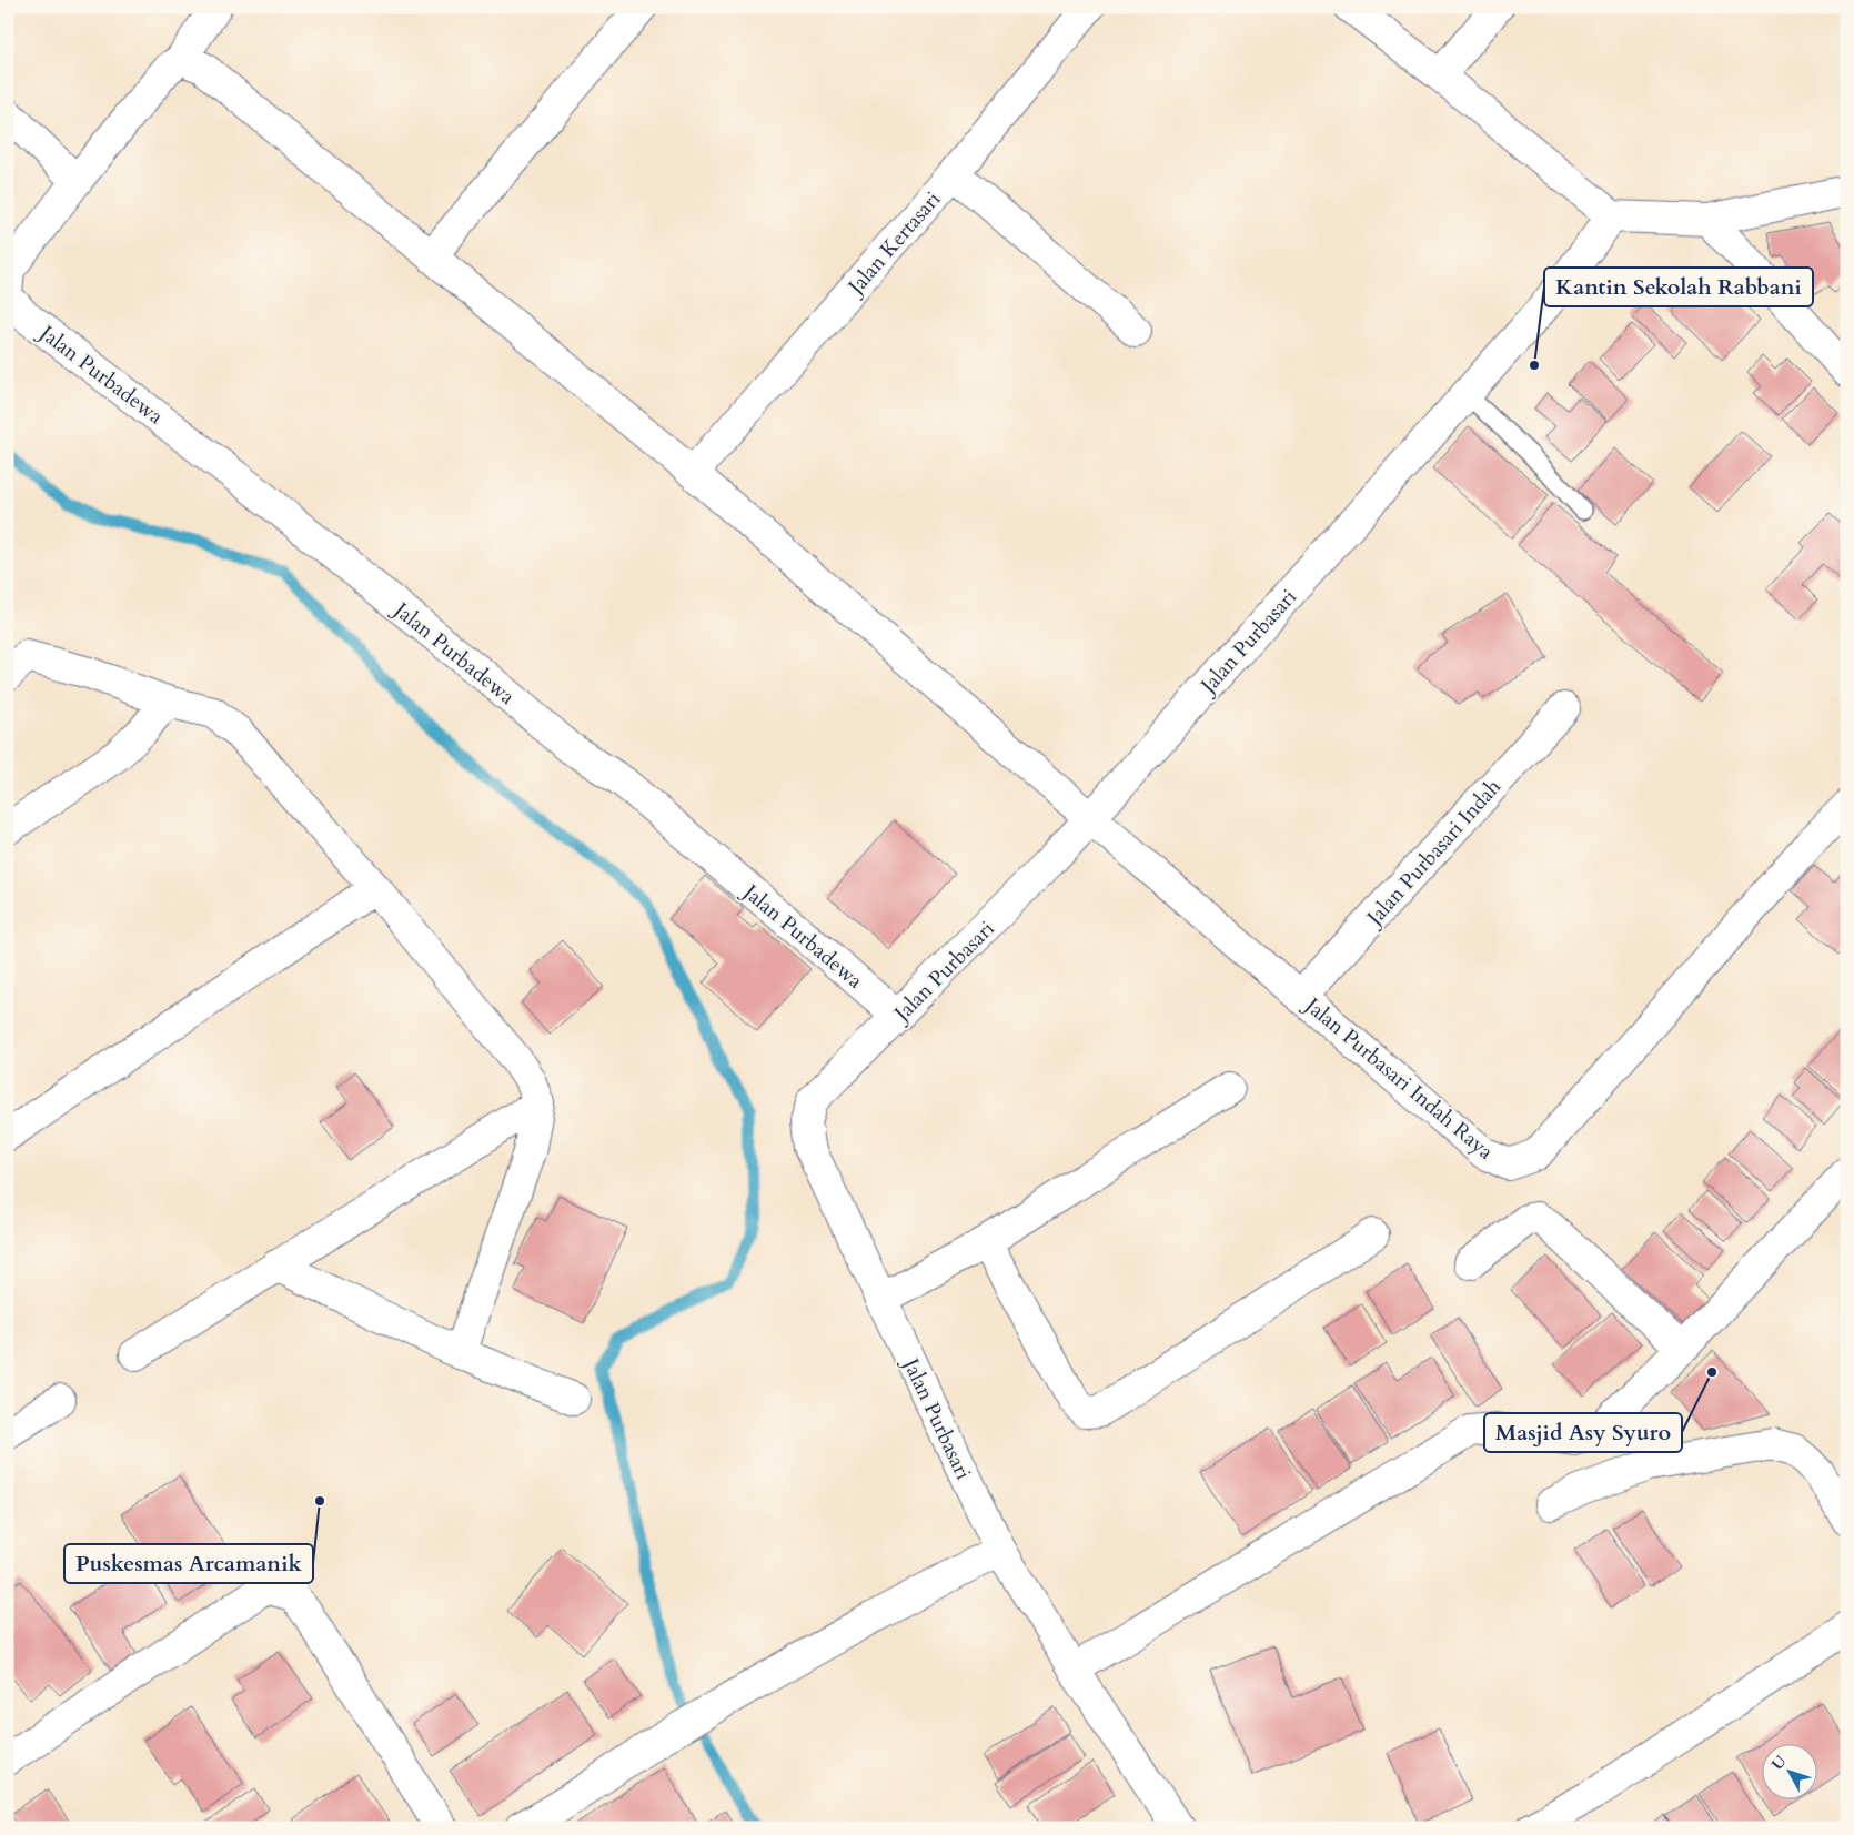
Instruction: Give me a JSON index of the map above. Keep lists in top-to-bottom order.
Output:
{
  "streets": {
    "street": [
      "Jalan Kertasari",
      "Jalan Purbadewa",
      "Jalan Purbasari",
      "Jalan Purbasari Indah",
      "Jalan Purbasari Indah Raya"
    ]
  },
  "crossings": [
    ["Jalan Kertasari", "Jalan Purbasari Indah Raya"],
    ["Jalan Purbadewa", "Jalan Purbasari"],
    ["Jalan Purbadewa", "Jalan Purbasari Indah Raya"],
    ["Jalan Purbasari", "Jalan Purbasari Indah Raya"],
    ["Jalan Purbasari Indah", "Jalan Purbasari Indah Raya"]
  ],
  "places": ["Kantin Sekolah Rabbani", "Masjid Asy Syuro", "Puskesmas Arcamanik"],
  "north": "top left"
}
